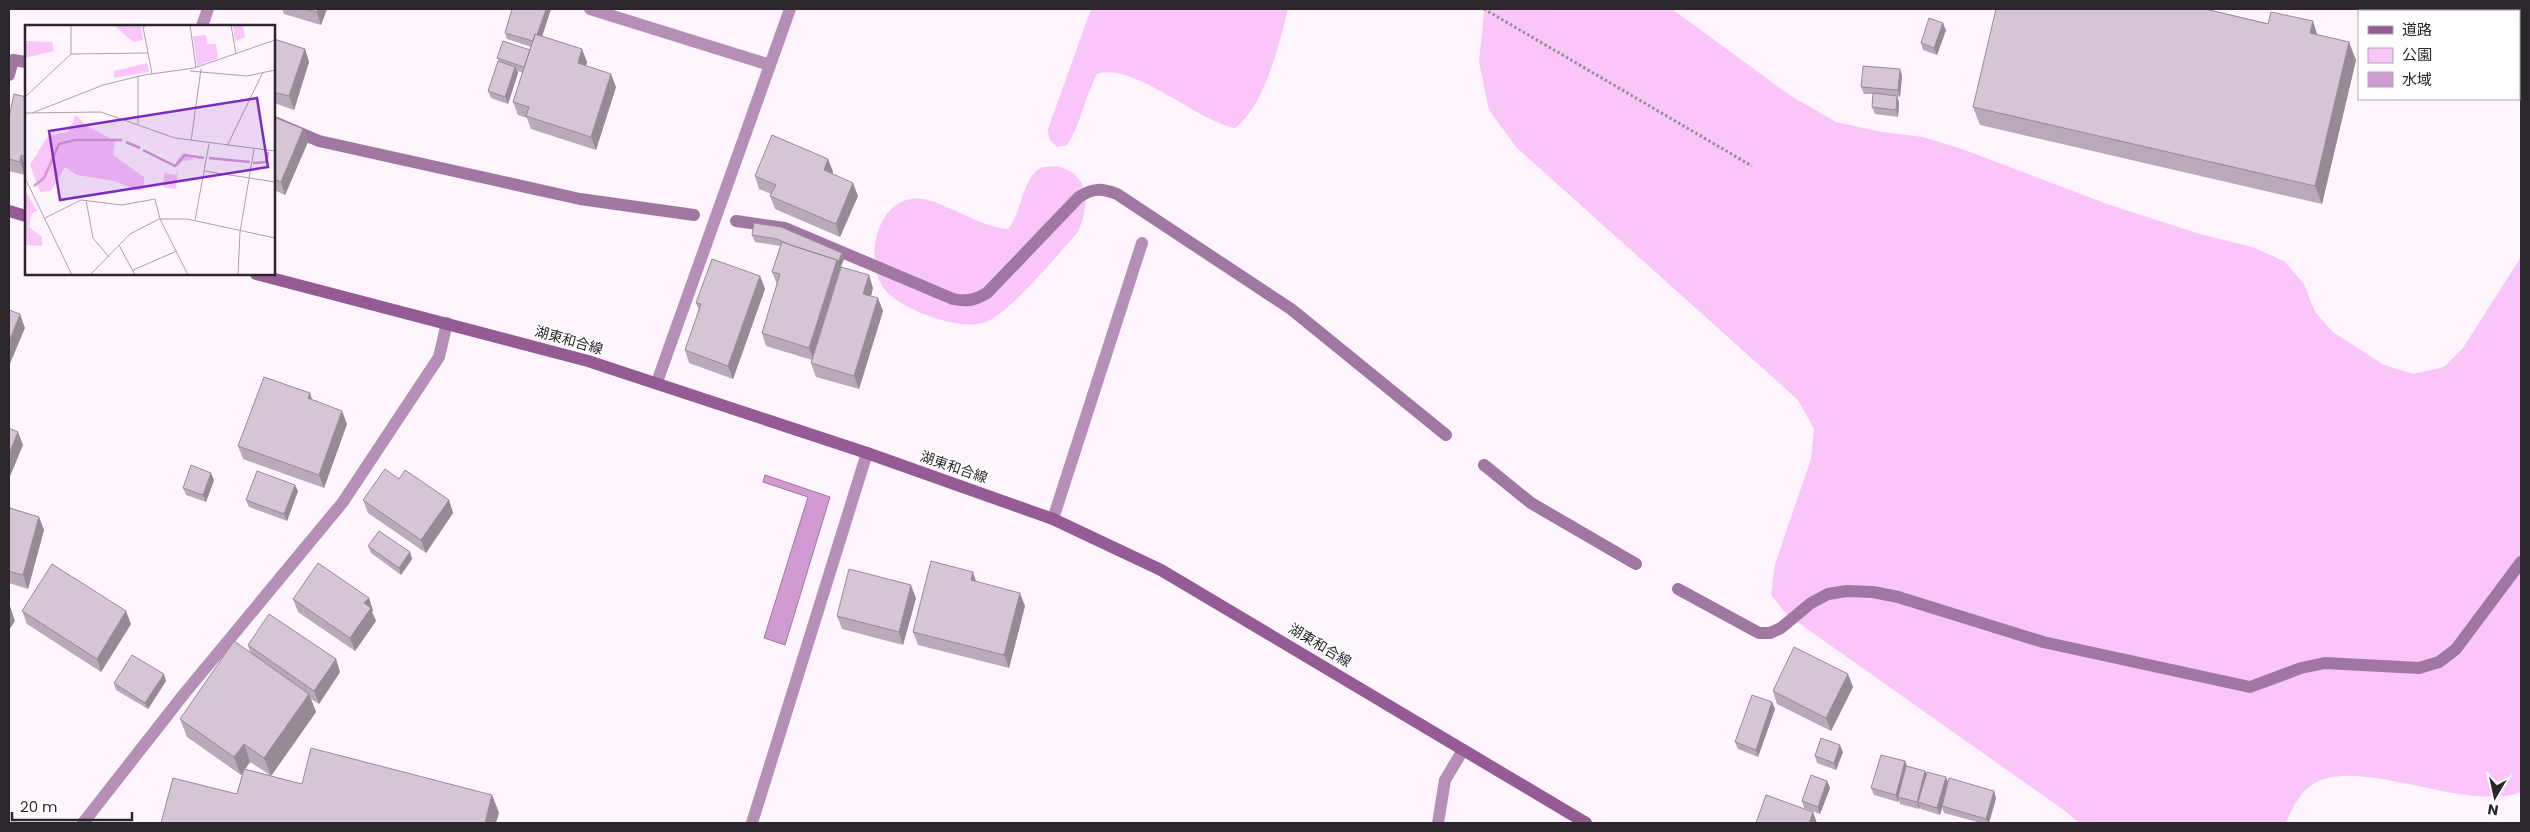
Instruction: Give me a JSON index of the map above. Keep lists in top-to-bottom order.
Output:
{
  "streets": {
    "main road": ["湖東和合線"]
  },
  "legend": ["道路", "公園", "水域"],
  "scale_bar": "20 m",
  "north": "bottom"
}
